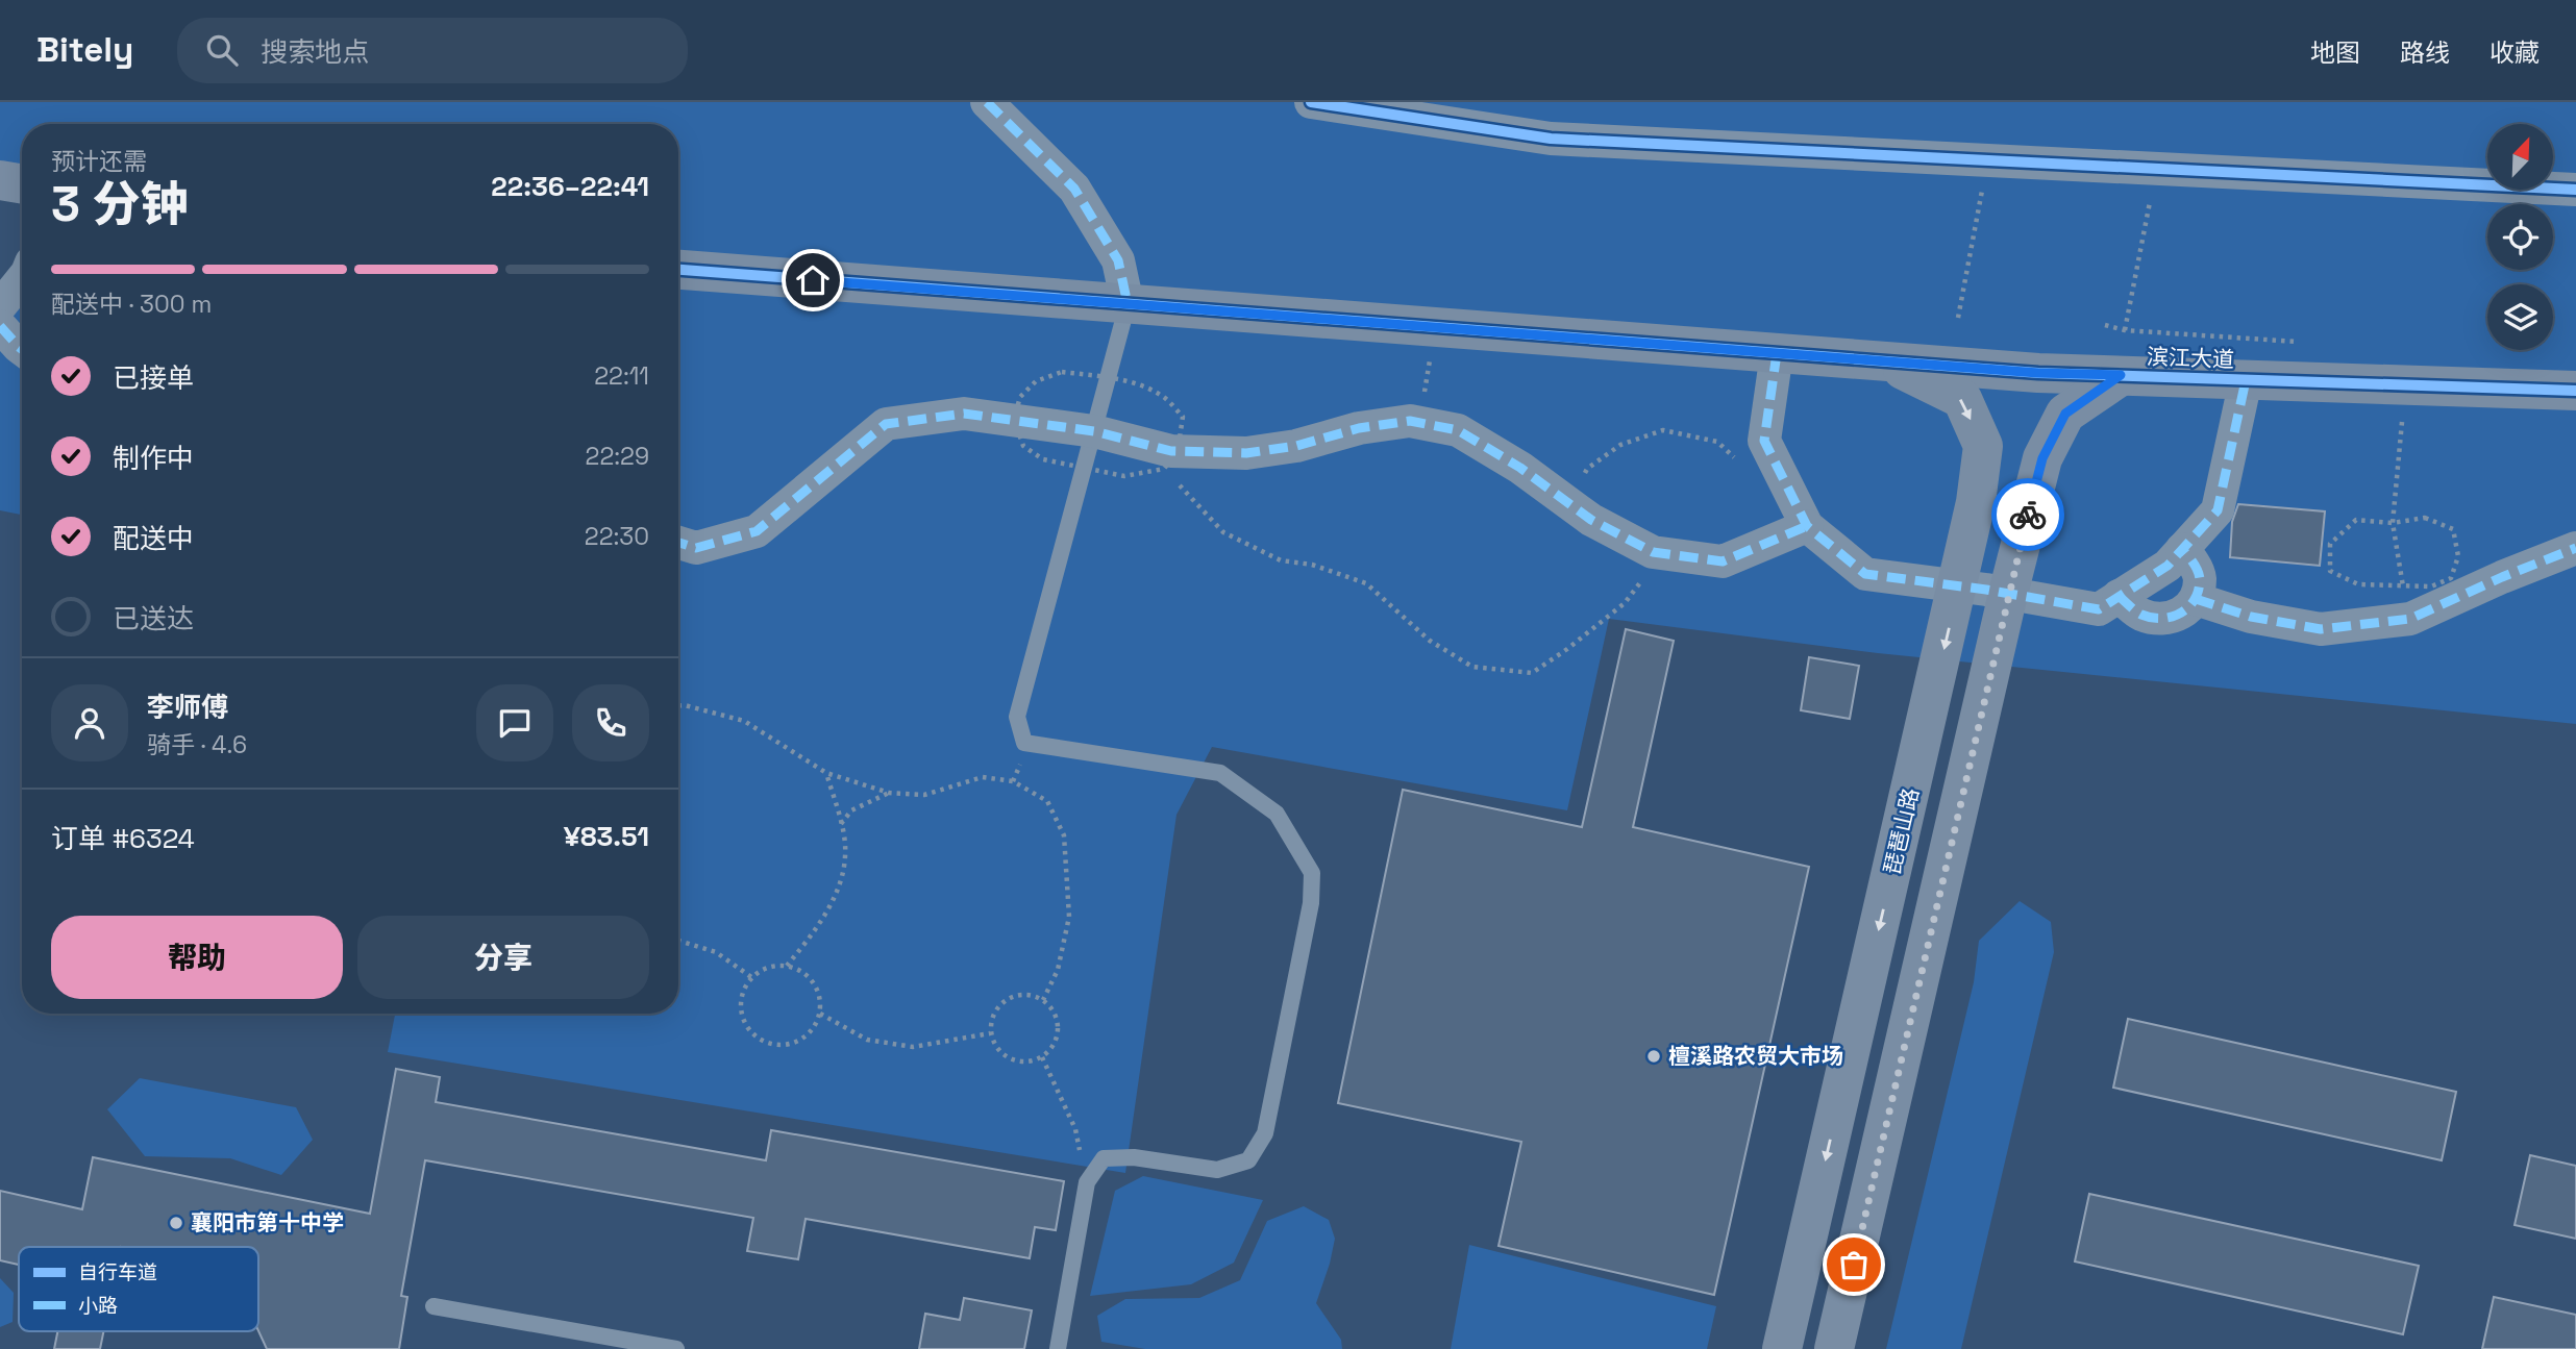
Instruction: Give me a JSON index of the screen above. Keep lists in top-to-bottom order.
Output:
{
  "streets": {
    "main road": ["滨江大道", "琵琶山路"]
  },
  "crossings": [
    ["滨江大道", "琵琶山路"]
  ],
  "places": ["檀溪路农贸大市场", "襄阳市第十中学"],
  "legend": ["自行车道", "小路"],
  "north": "top right",
  "page": {
    "header": "Bitely",
    "search": "搜索地点",
    "nav": ["地图", "路线", "收藏"],
    "heading": ["3 分钟", "预计还需", "22:36–22:41"],
    "panel": [
      "李师傅",
      "骑手 · 4.6",
      "订单 #6324",
      "¥83.51"
    ],
    "bar": "配送中 · 300 m",
    "list": [
      ["已接单", "22:11"],
      ["制作中", "22:29"],
      ["配送中", "22:30"],
      "已送达"
    ],
    "buttons": ["帮助", "分享"]
  }
}
